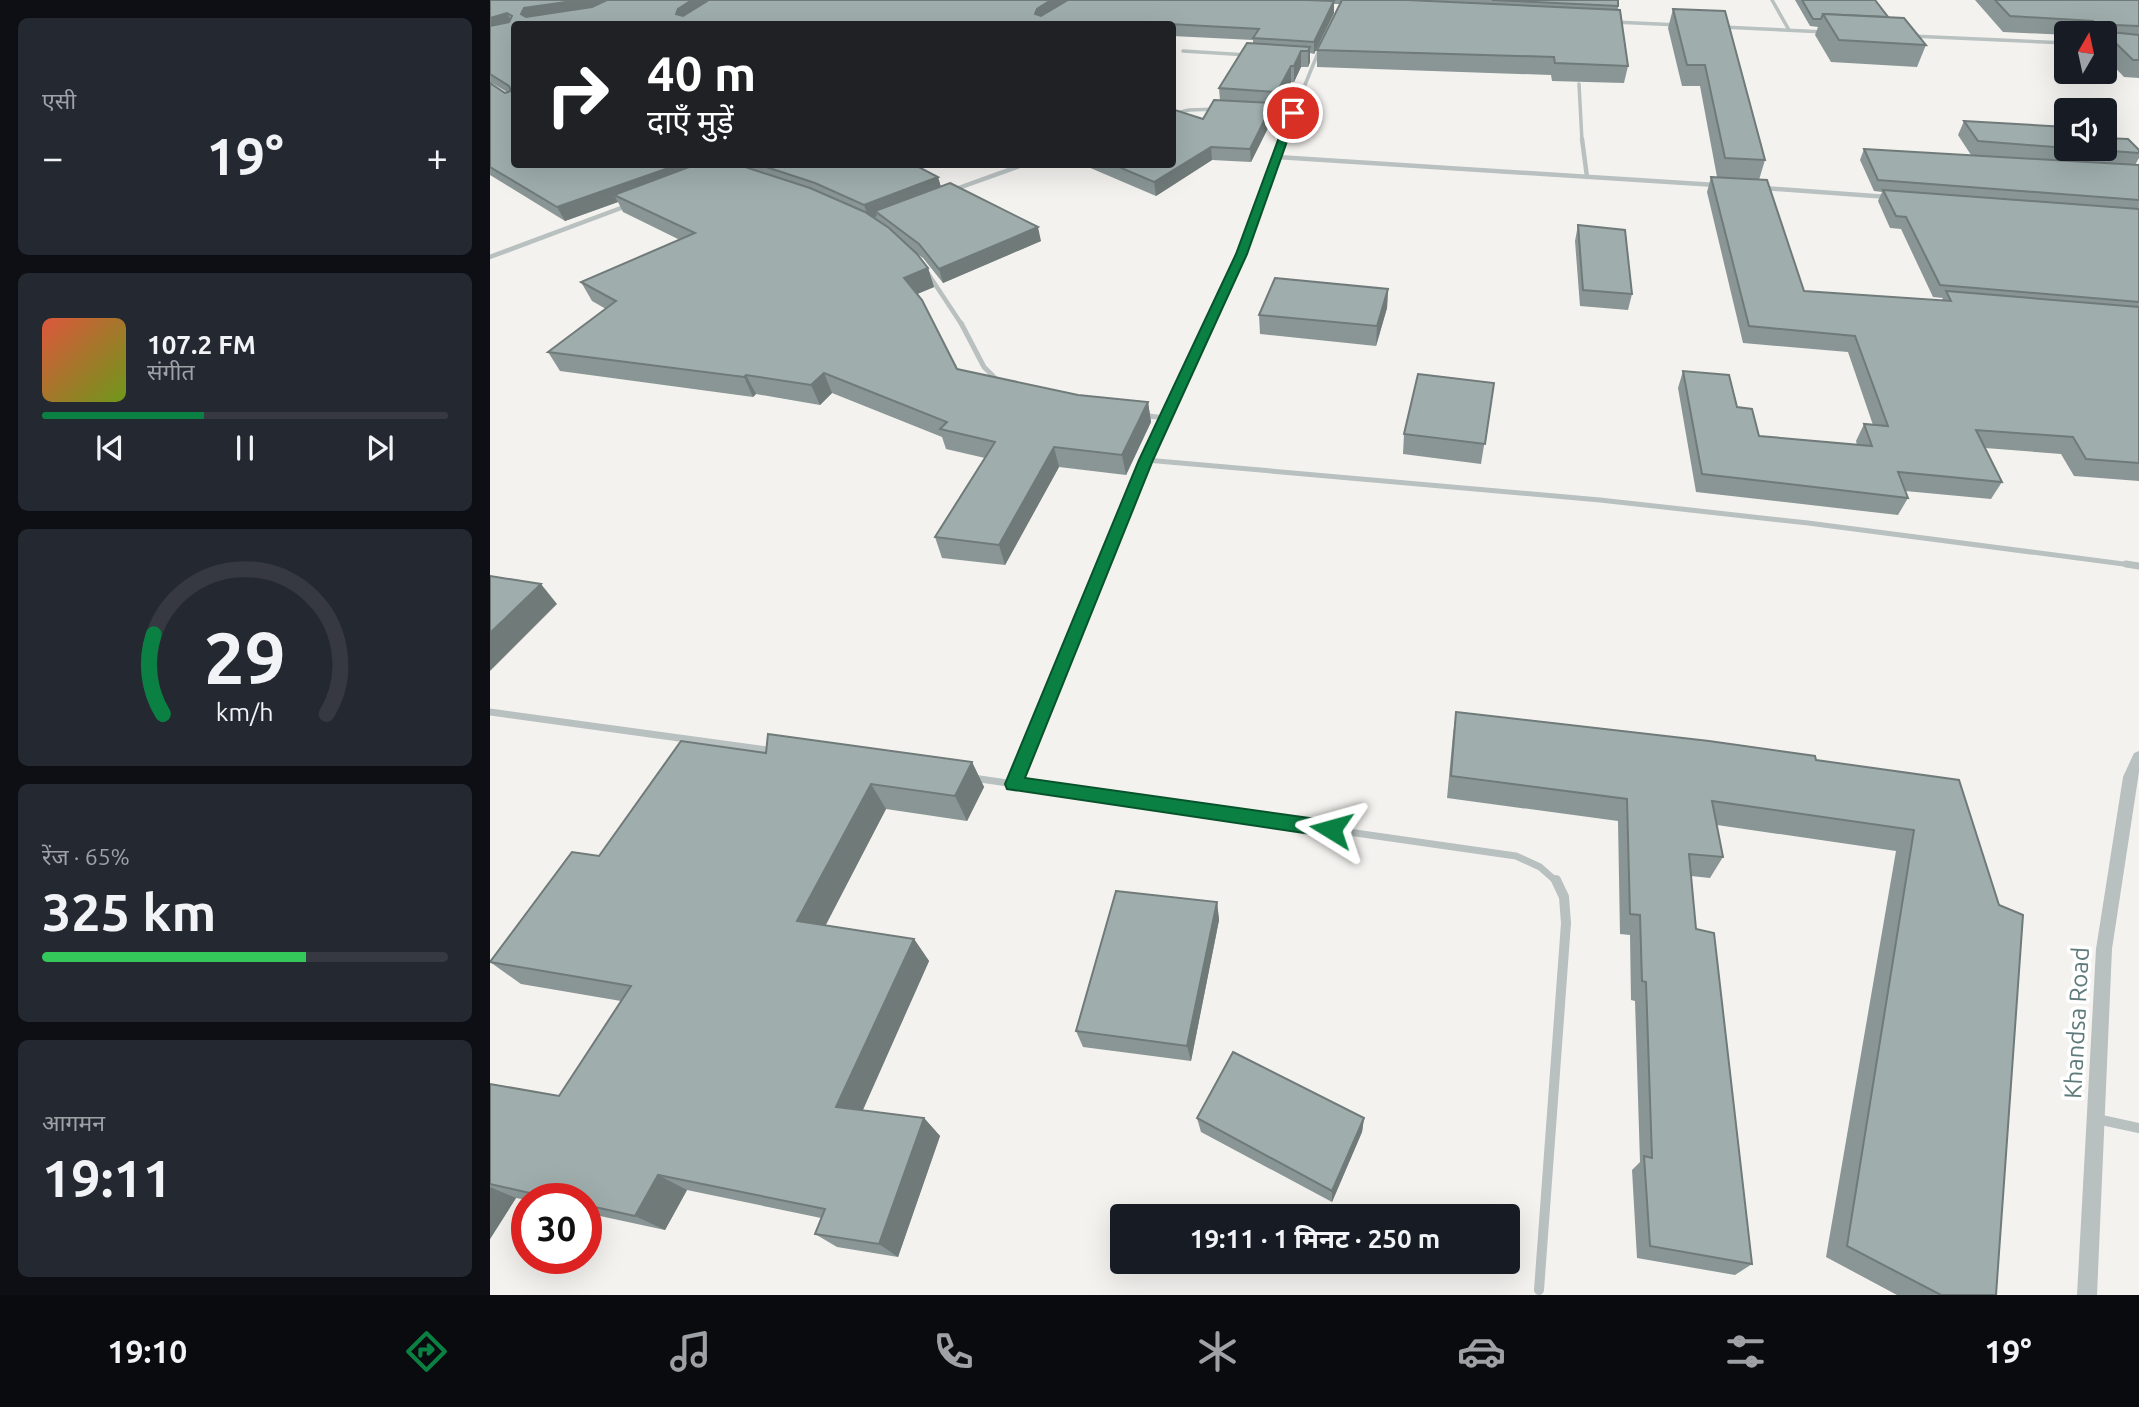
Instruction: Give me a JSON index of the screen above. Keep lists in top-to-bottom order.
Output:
{
  "streets": {
    "street": ["Khandsa Road"]
  },
  "north": "top",
  "page": {
    "tile": [
      "एसी",
      ["रेंज · 65%", "325 km"],
      ["आगमन", "19:11"]
    ],
    "turn": ["40 m", "दाएँ मुड़ें"],
    "heat": ["−", "19°", "+"],
    "song": ["107.2 FM", "संगीत"],
    "limit": "30",
    "trip": "19:11 · 1 मिनट · 250 m",
    "tabs": ["19:10", "19°"],
    "gauge": ["29", "km/h"]
  }
}
